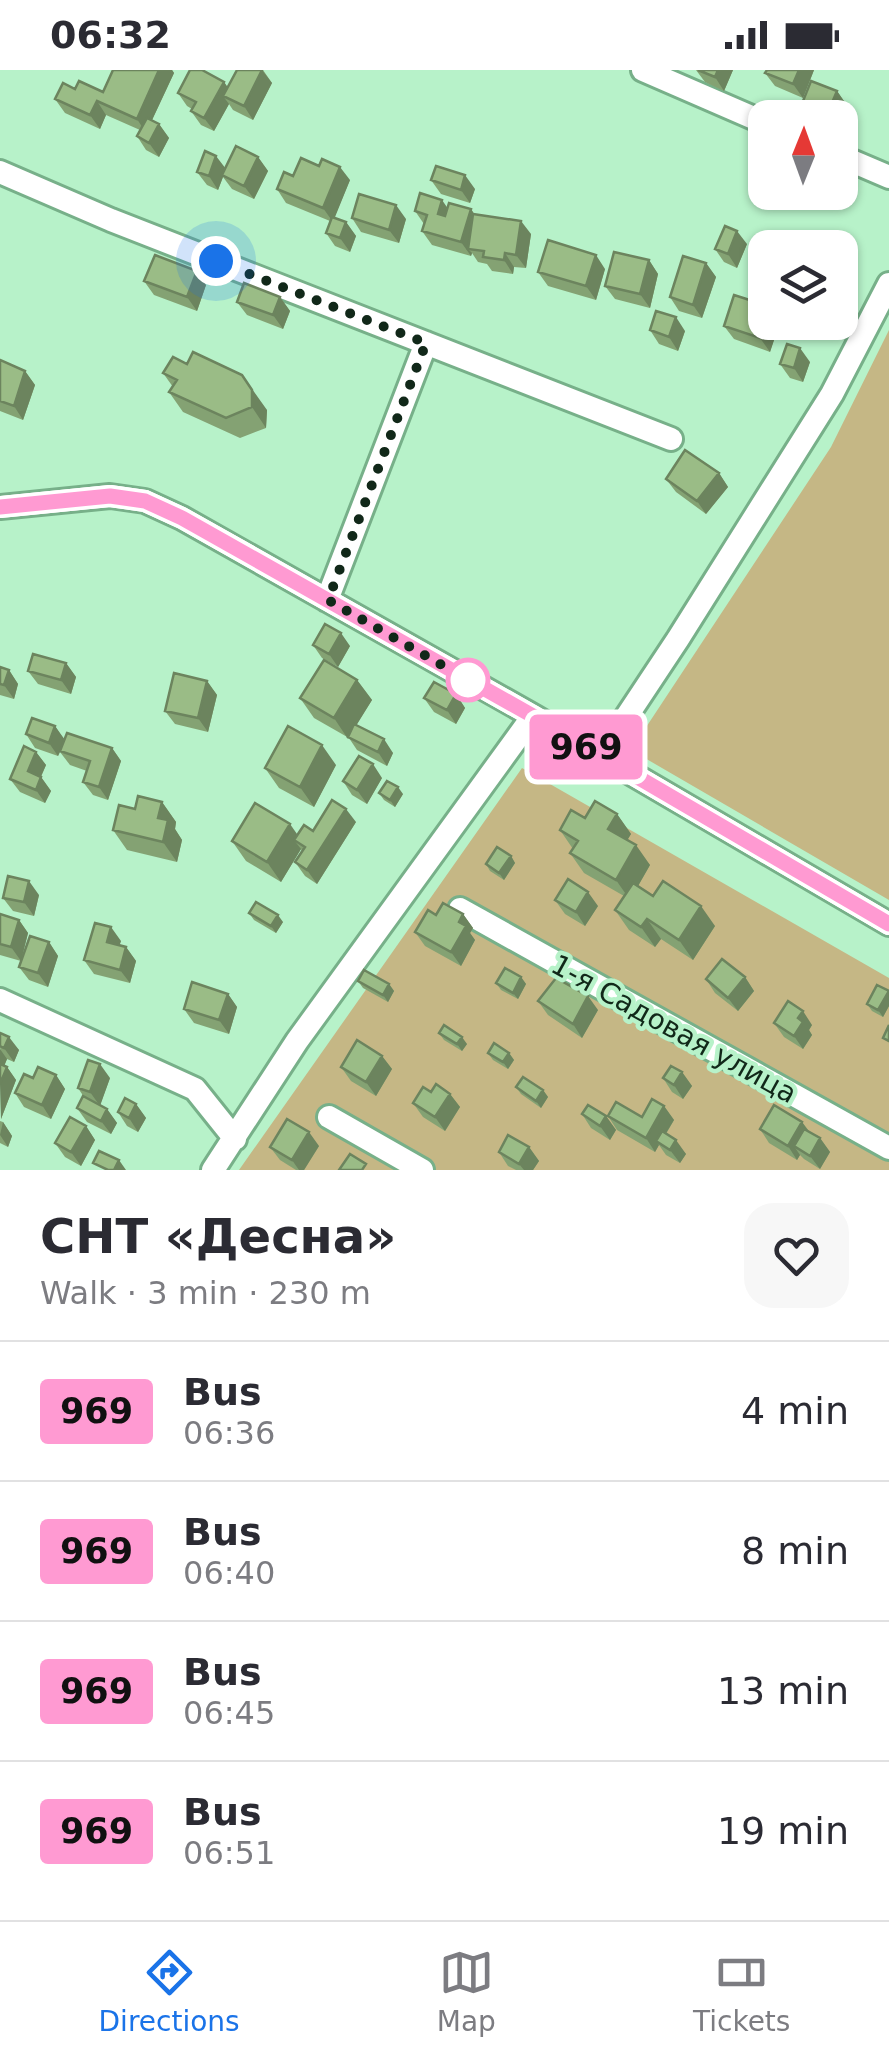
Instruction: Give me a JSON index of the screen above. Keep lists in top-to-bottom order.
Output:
{
  "streets": {
    "street": ["1-я Садовая улица"]
  },
  "lines": ["bus line 969"],
  "north": "top",
  "page": {
    "status": "06:32",
    "on_map": "969",
    "heading": ["СНТ «Десна»", "Walk · 3 min · 230 m"],
    "list": [
      {
        "mark": "969",
        "name": "Bus",
        "note": "06:36",
        "value": "4 min"
      },
      {
        "mark": "969",
        "name": "Bus",
        "note": "06:40",
        "value": "8 min"
      },
      {
        "mark": "969",
        "name": "Bus",
        "note": "06:45",
        "value": "13 min"
      },
      {
        "mark": "969",
        "name": "Bus",
        "note": "06:51",
        "value": "19 min"
      }
    ],
    "tabs": ["Directions", "Map", "Tickets"]
  }
}
